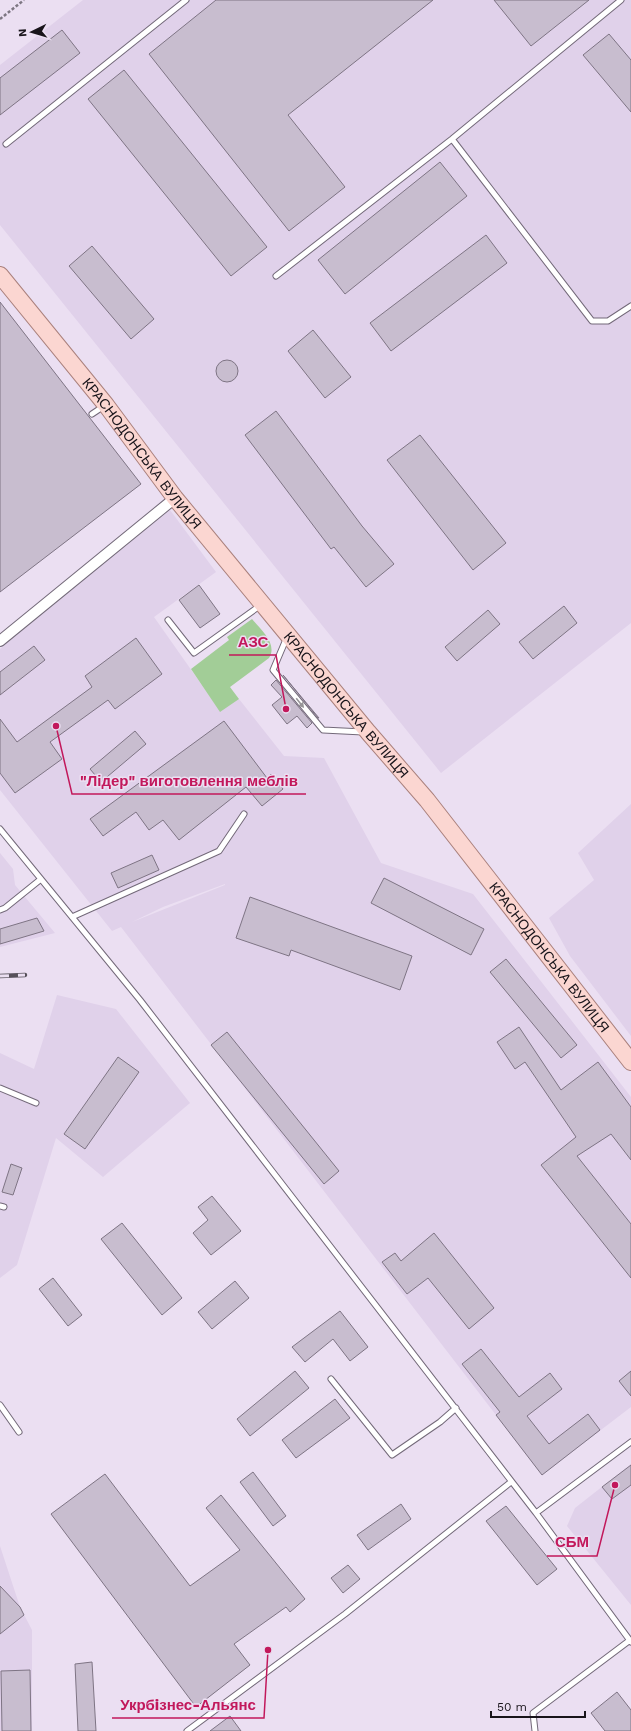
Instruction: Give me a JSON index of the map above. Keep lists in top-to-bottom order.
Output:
{
  "streets": {
    "main road": ["КРАСНОДОНСЬКА ВУЛИЦЯ"]
  },
  "places": [
    "АЗС",
    "\"Лідер\" виготовлення меблів",
    "СБМ",
    "Укрбiзнес-Альянс"
  ],
  "scale_bar": "50 m",
  "north": "left"
}
